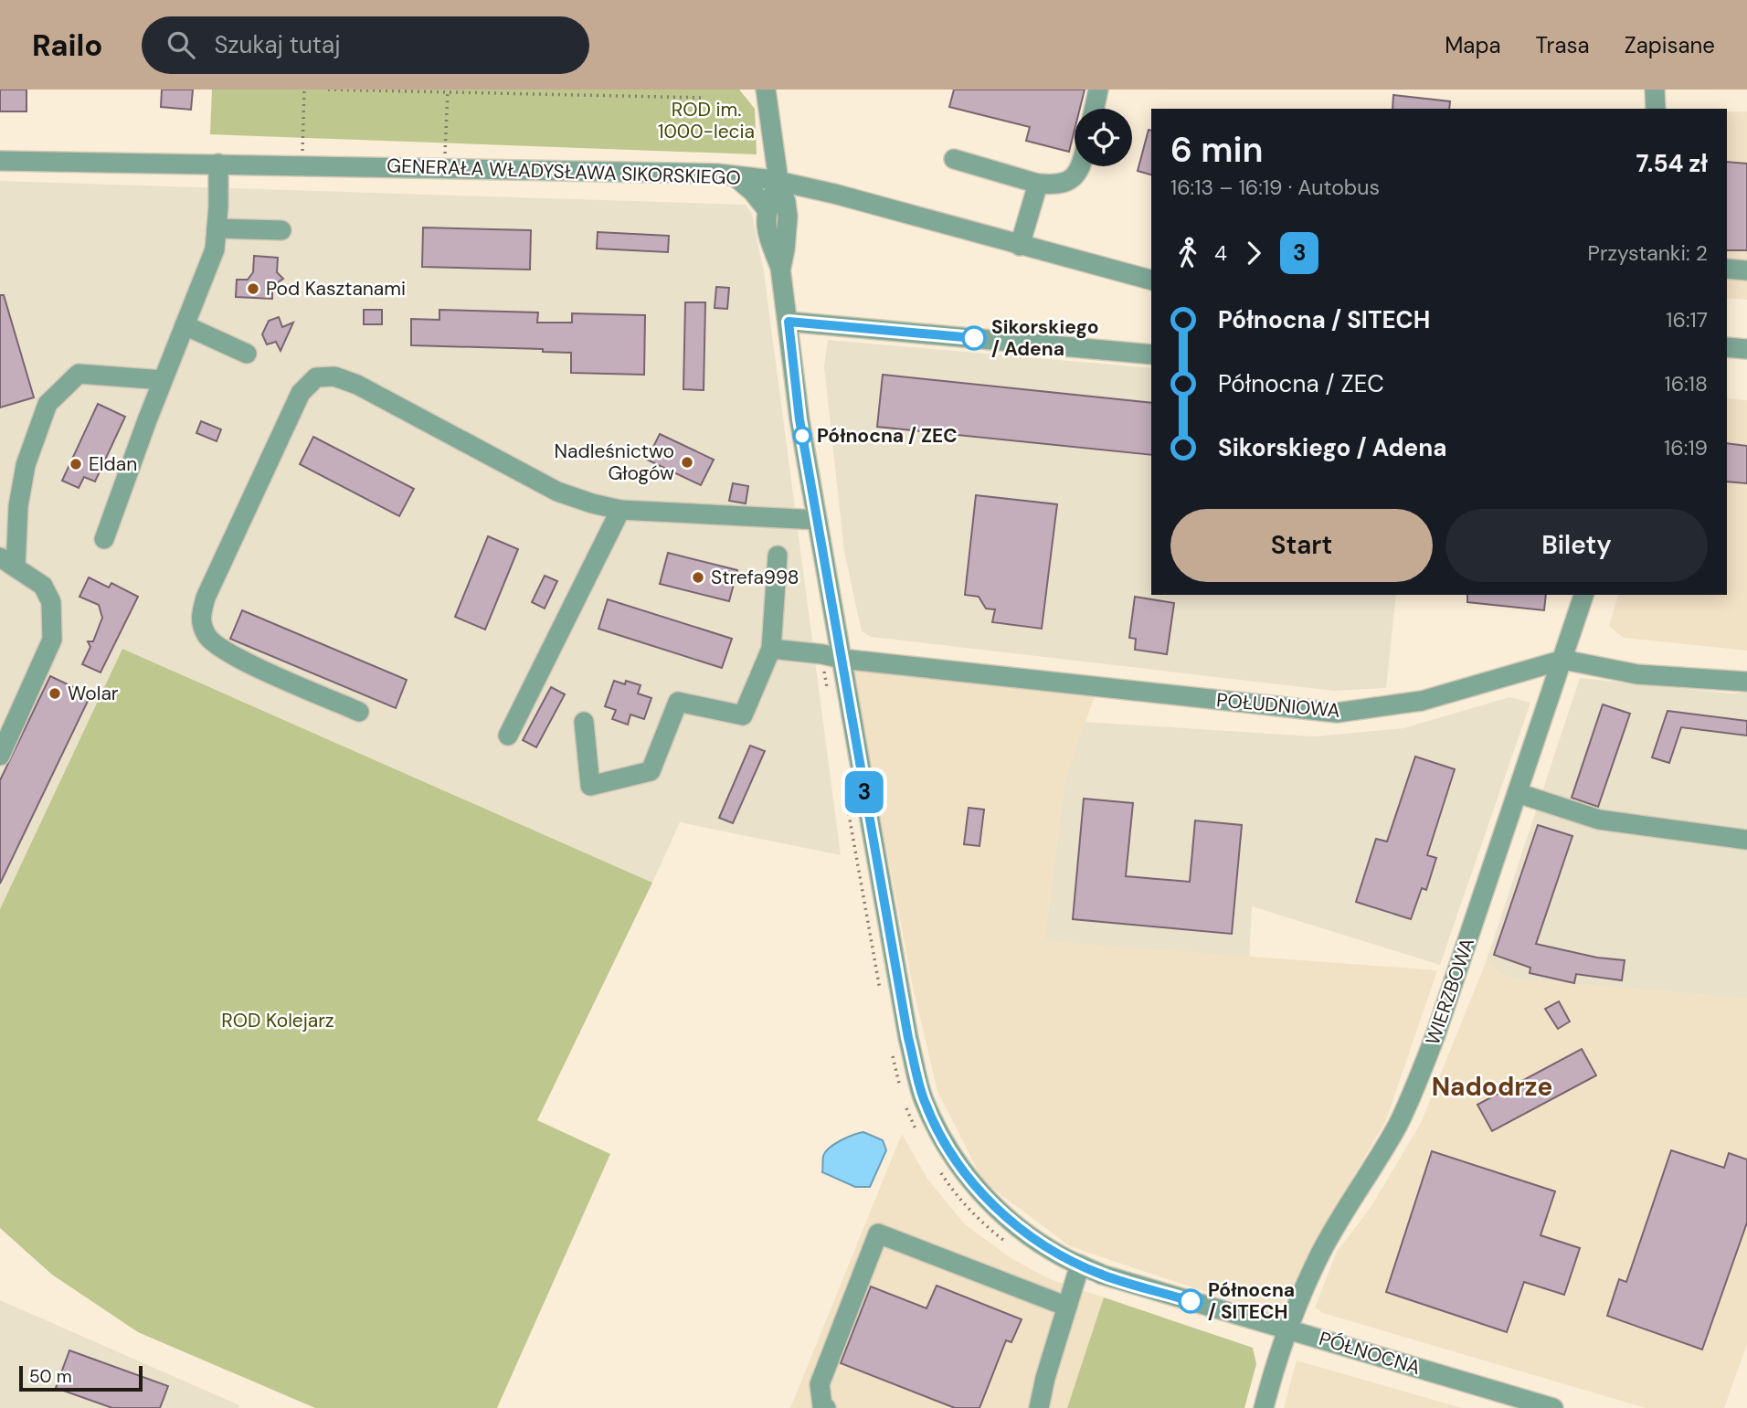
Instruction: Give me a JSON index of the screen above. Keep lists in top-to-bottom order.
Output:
{
  "streets": {
    "street": [
      "GENERAŁA WŁADYSŁAWA SIKORSKIEGO",
      "POŁUDNIOWA",
      "WIERZBOWA",
      "PÓŁNOCNA"
    ]
  },
  "crossings": [
    ["GENERAŁA WŁADYSŁAWA SIKORSKIEGO", "PÓŁNOCNA"],
    ["POŁUDNIOWA", "WIERZBOWA"],
    ["POŁUDNIOWA", "PÓŁNOCNA"],
    ["WIERZBOWA", "PÓŁNOCNA"]
  ],
  "districts": ["Nadodrze"],
  "parks": ["ROD im. 1000-lecia", "ROD Kolejarz"],
  "places": [
    "Pod Kasztanami",
    "Sikorskiego / Adena",
    "Północna / ZEC",
    "Nadleśnictwo Głogów",
    "Eldan",
    "Strefa998",
    "Wolar",
    "Północna / SITECH"
  ],
  "lines": ["bus line 3"],
  "scale_bar": "50 m",
  "page": {
    "header": "Railo",
    "search": "Szukaj tutaj",
    "nav": ["Mapa", "Trasa", "Zapisane"],
    "on_map": "3",
    "heading": ["6 min", "16:13 – 16:19 · Autobus", "7.54 zł"],
    "legs": ["4", "3", "Przystanki: 2"],
    "list": [
      {
        "name": "Północna / SITECH",
        "value": "16:17"
      },
      {
        "name": "Północna / ZEC",
        "value": "16:18"
      },
      {
        "name": "Sikorskiego / Adena",
        "value": "16:19"
      }
    ],
    "buttons": ["Start", "Bilety"],
    "scale": "50 m"
  }
}
